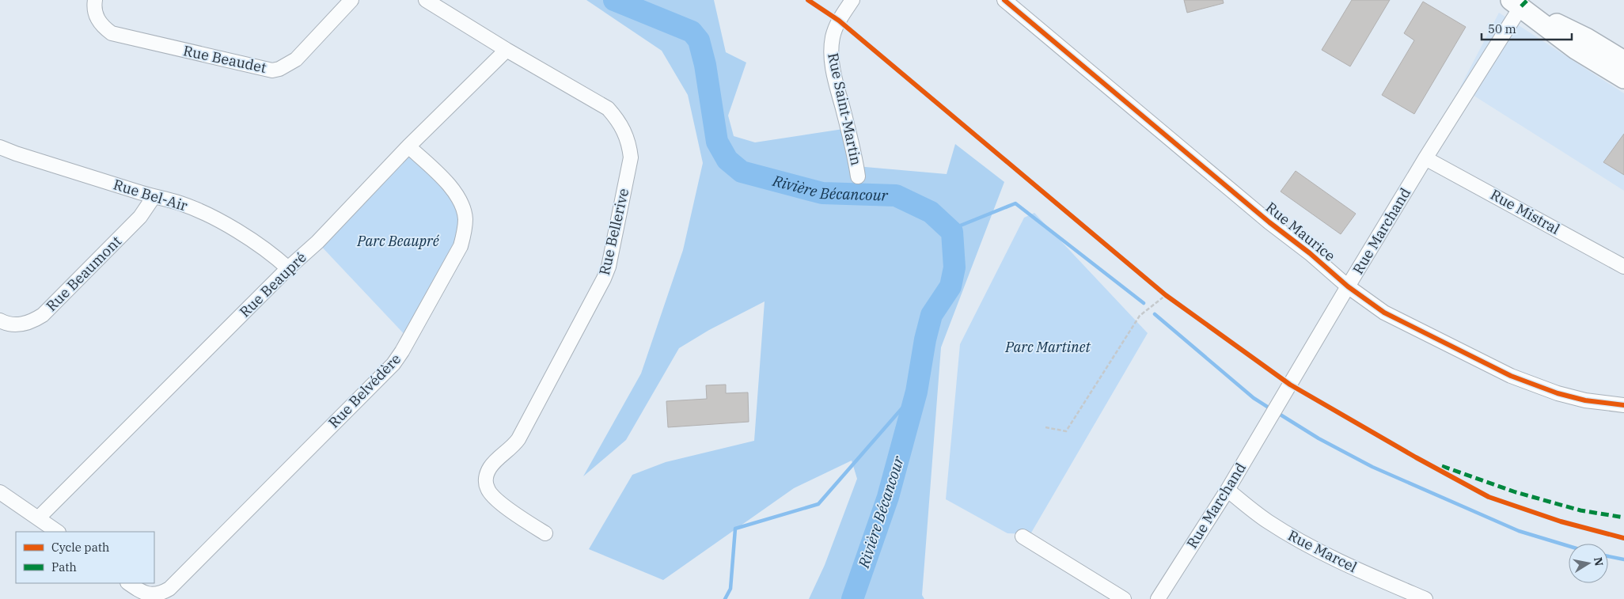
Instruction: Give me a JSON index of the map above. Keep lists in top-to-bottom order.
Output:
{
  "streets": {
    "street": [
      "Rue Beaudet",
      "Rue Saint-Martin",
      "Rue Bel-Air",
      "Rue Mistral",
      "Rue Marchand",
      "Rue Bellerive",
      "Rue Maurice",
      "Rue Beaumont",
      "Rue Beaupré",
      "Rue Belvédère",
      "Rue Marcel"
    ]
  },
  "crossings": [
    ["Rue Bel-Air", "Rue Beaumont"],
    ["Rue Bel-Air", "Rue Beaupré"],
    ["Rue Mistral", "Rue Marchand"],
    ["Rue Marchand", "Rue Maurice"],
    ["Rue Marchand", "Rue Marcel"],
    ["Rue Bellerive", "Rue Beaupré"],
    ["Rue Beaupré", "Rue Belvédère"]
  ],
  "water": ["Rivière Bécancour"],
  "parks": ["Parc Beaupré", "Parc Martinet"],
  "legend": ["Cycle path", "Path"],
  "scale_bar": "50 m",
  "north": "right"
}
